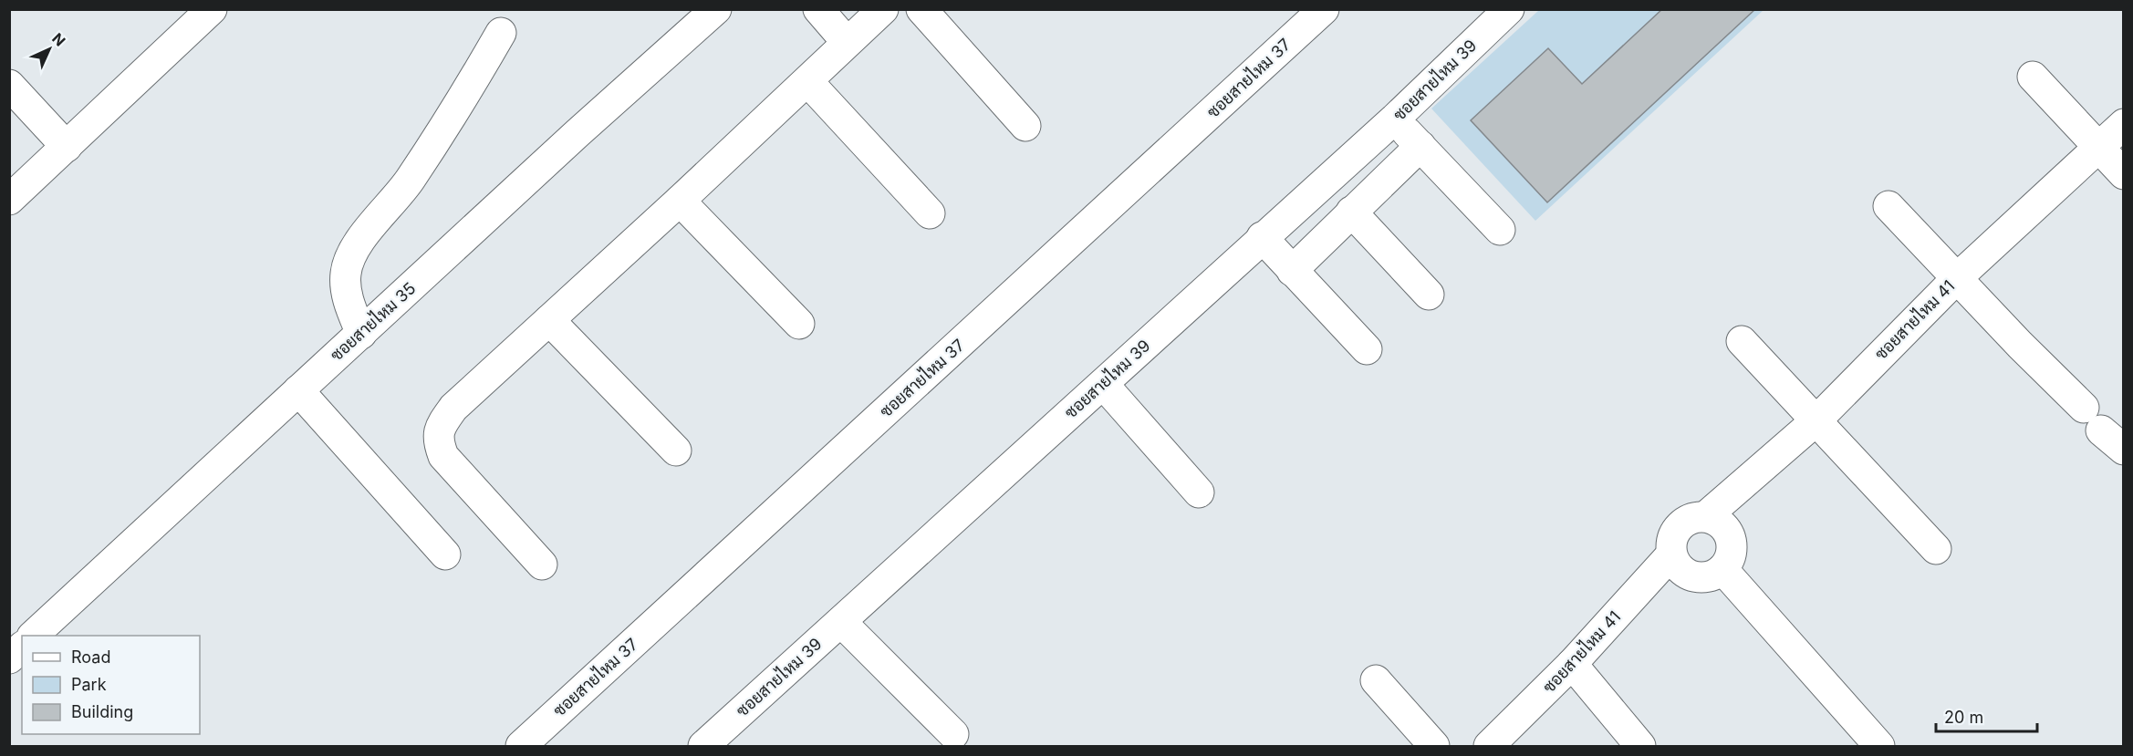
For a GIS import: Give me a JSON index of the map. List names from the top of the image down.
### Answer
{
  "streets": {
    "street": [
      "ซอยสายไหม 37",
      "ซอยสายไหม 39",
      "ซอยสายไหม 41",
      "ซอยสายไหม 35"
    ]
  },
  "legend": ["Road", "Park", "Building"],
  "scale_bar": "20 m",
  "north": "top right"
}
